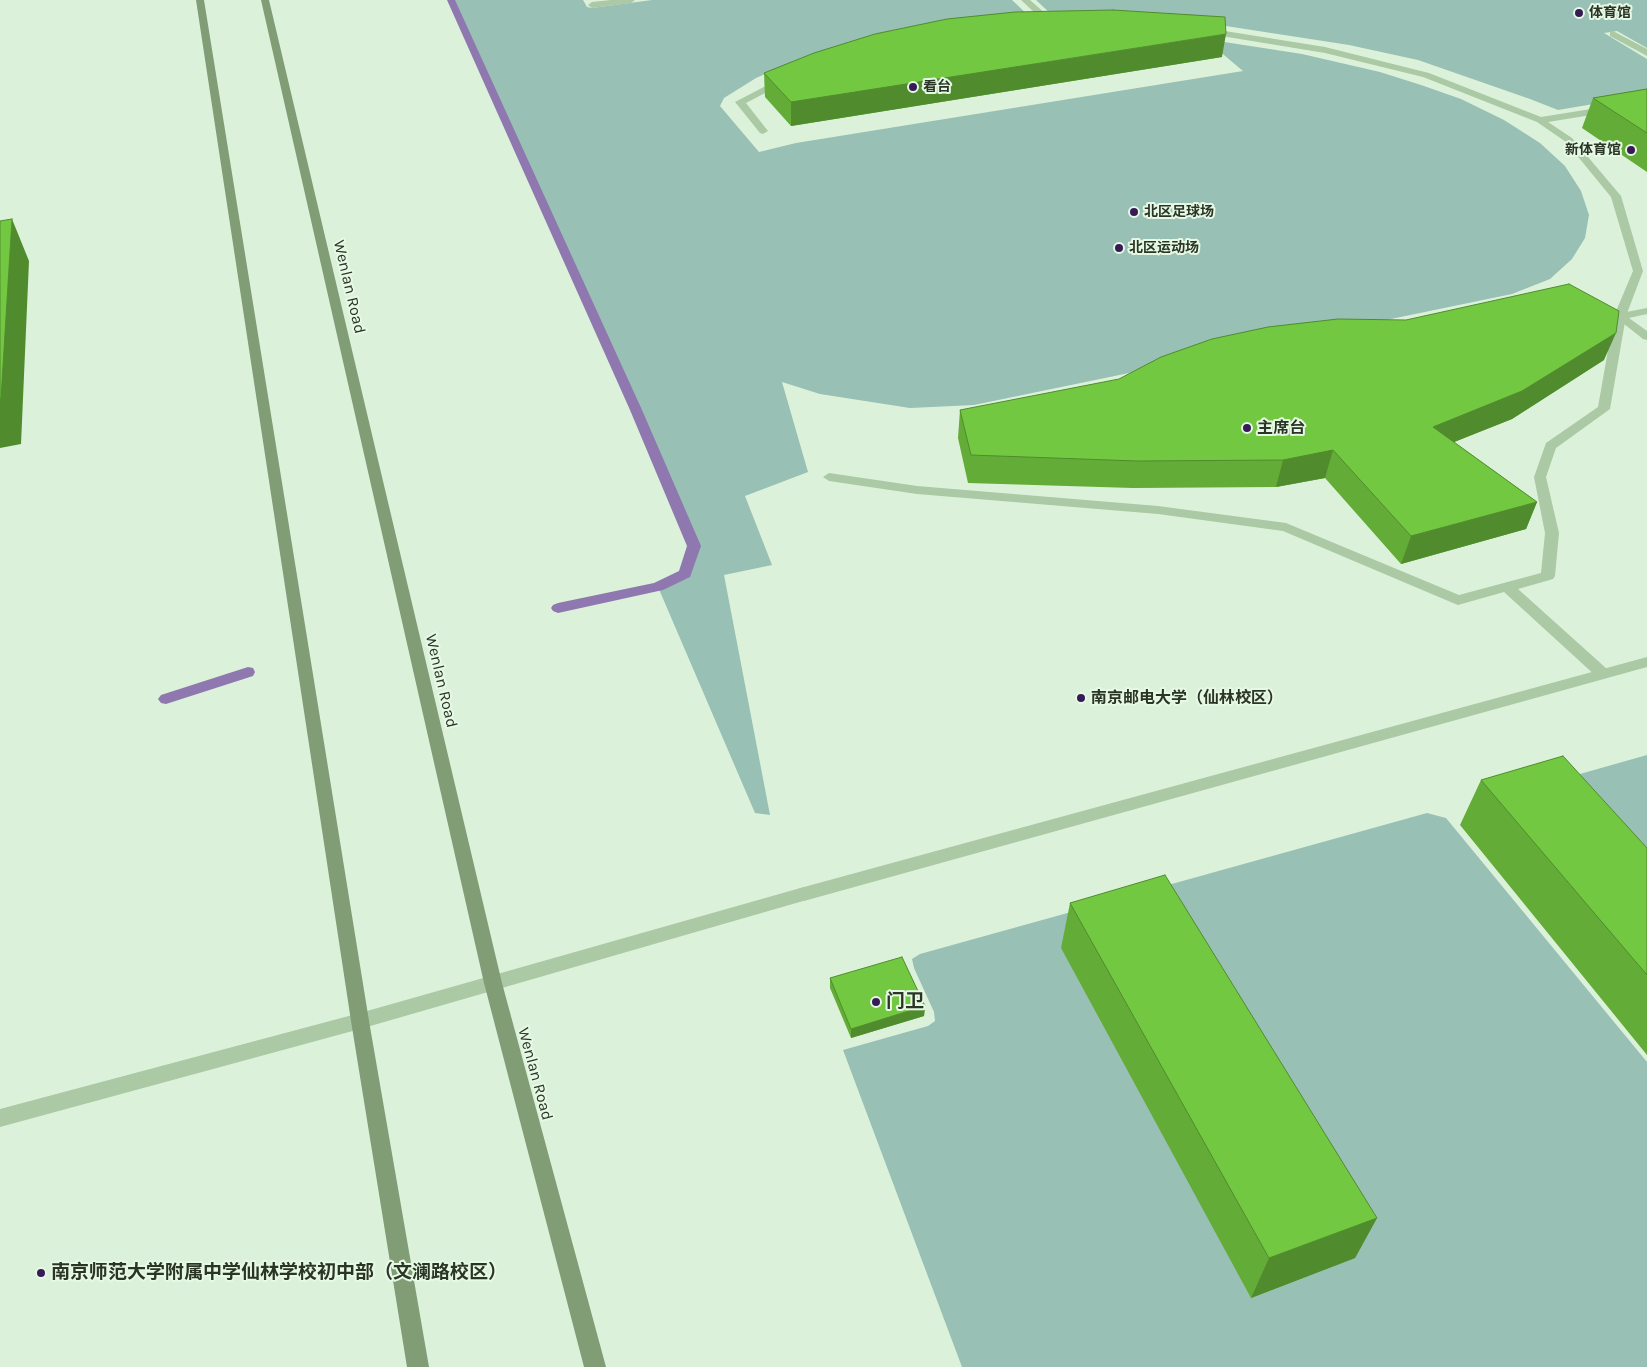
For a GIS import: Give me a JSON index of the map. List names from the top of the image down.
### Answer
{
  "streets": {
    "main road": ["Wenlan Road"]
  },
  "places": [
    "体育馆",
    "看台",
    "新体育馆",
    "北区足球场",
    "北区运动场",
    "主席台",
    "南京邮电大学（仙林校区）",
    "门卫",
    "南京师范大学附属中学仙林学校初中部（文澜路校区）"
  ]
}
